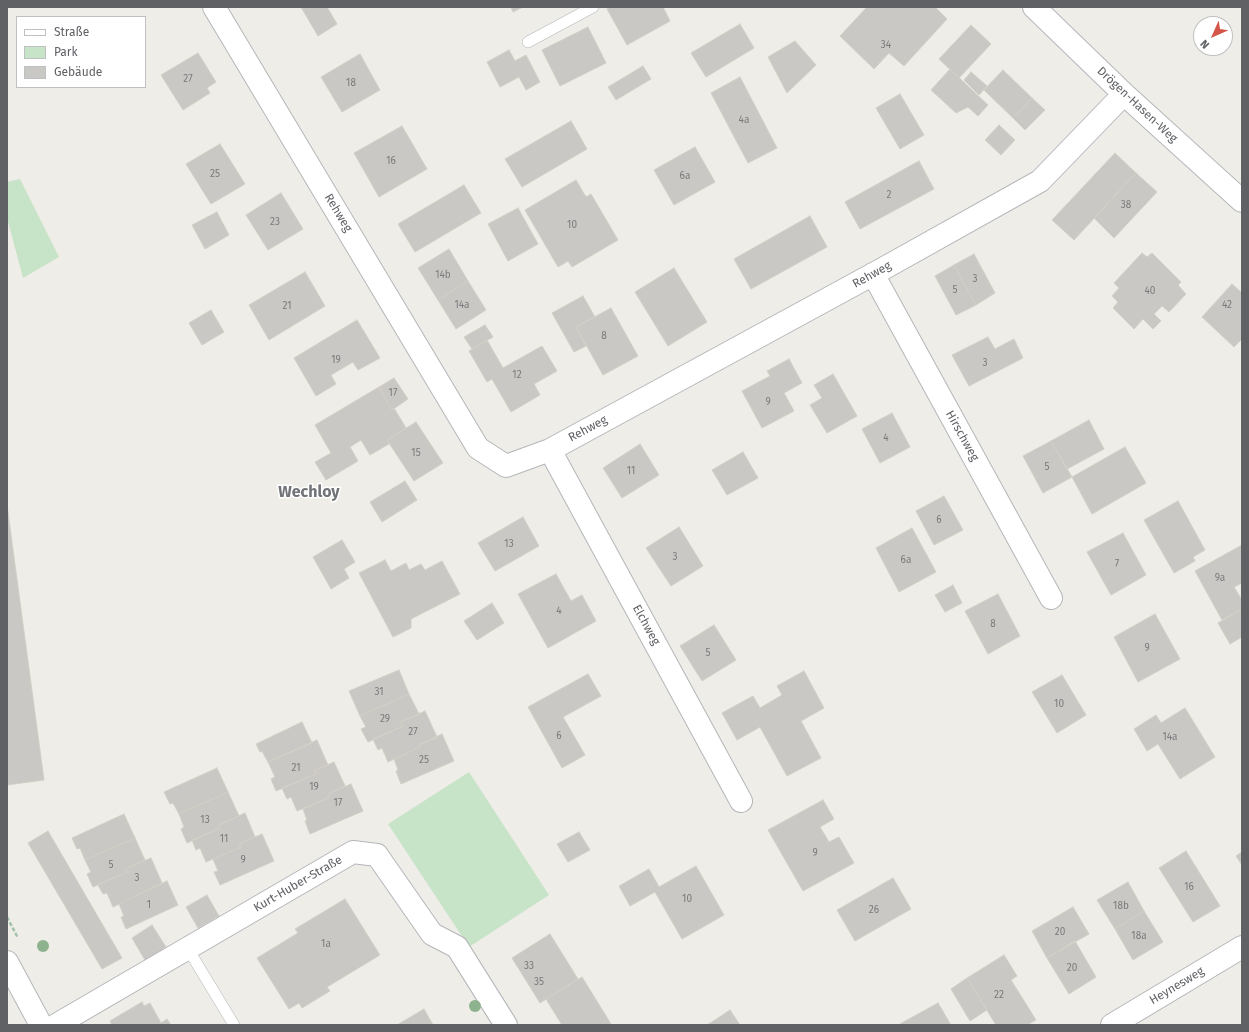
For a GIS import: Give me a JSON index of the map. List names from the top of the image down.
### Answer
{
  "streets": {
    "street": [
      "Drögen-Hasen-Weg",
      "Rehweg",
      "Hirschweg",
      "Elchweg",
      "Kurt-Huber-Straße",
      "Heynesweg"
    ]
  },
  "crossings": [
    ["Drögen-Hasen-Weg", "Rehweg"],
    ["Rehweg", "Hirschweg"],
    ["Rehweg", "Elchweg"]
  ],
  "districts": ["Wechloy"],
  "house_numbers": [
    "34",
    "27",
    "18",
    "4a",
    "16",
    "25",
    "6a",
    "2",
    "38",
    "23",
    "10",
    "14b",
    "3",
    "5",
    "40",
    "14a",
    "42",
    "21",
    "8",
    "19",
    "3",
    "12",
    "17",
    "9",
    "4",
    "15",
    "5",
    "11",
    "6",
    "13",
    "3",
    "6a",
    "7",
    "9a",
    "4",
    "8",
    "9",
    "5",
    "31",
    "10",
    "29",
    "27",
    "6",
    "14a",
    "25",
    "21",
    "19",
    "17",
    "13",
    "11",
    "9",
    "9",
    "5",
    "3",
    "16",
    "10",
    "1",
    "18b",
    "26",
    "20",
    "18a",
    "1a",
    "33",
    "20",
    "35",
    "22"
  ],
  "legend": ["Straße", "Park", "Gebäude"],
  "north": "bottom left"
}
